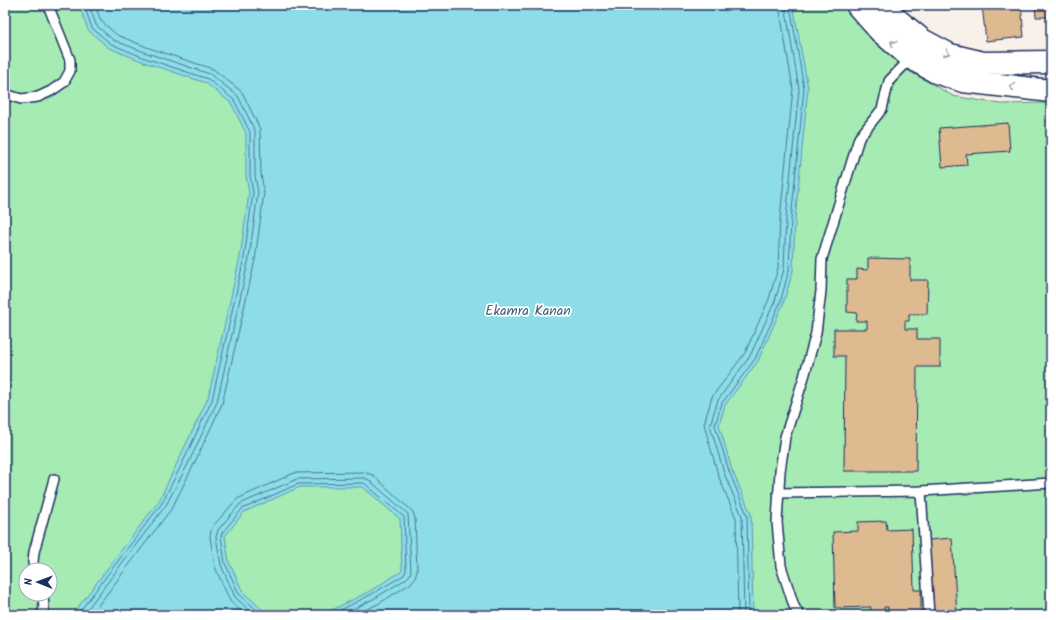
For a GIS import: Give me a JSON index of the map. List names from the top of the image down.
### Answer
{
  "parks": ["Ekamra Kanan"],
  "north": "left"
}
